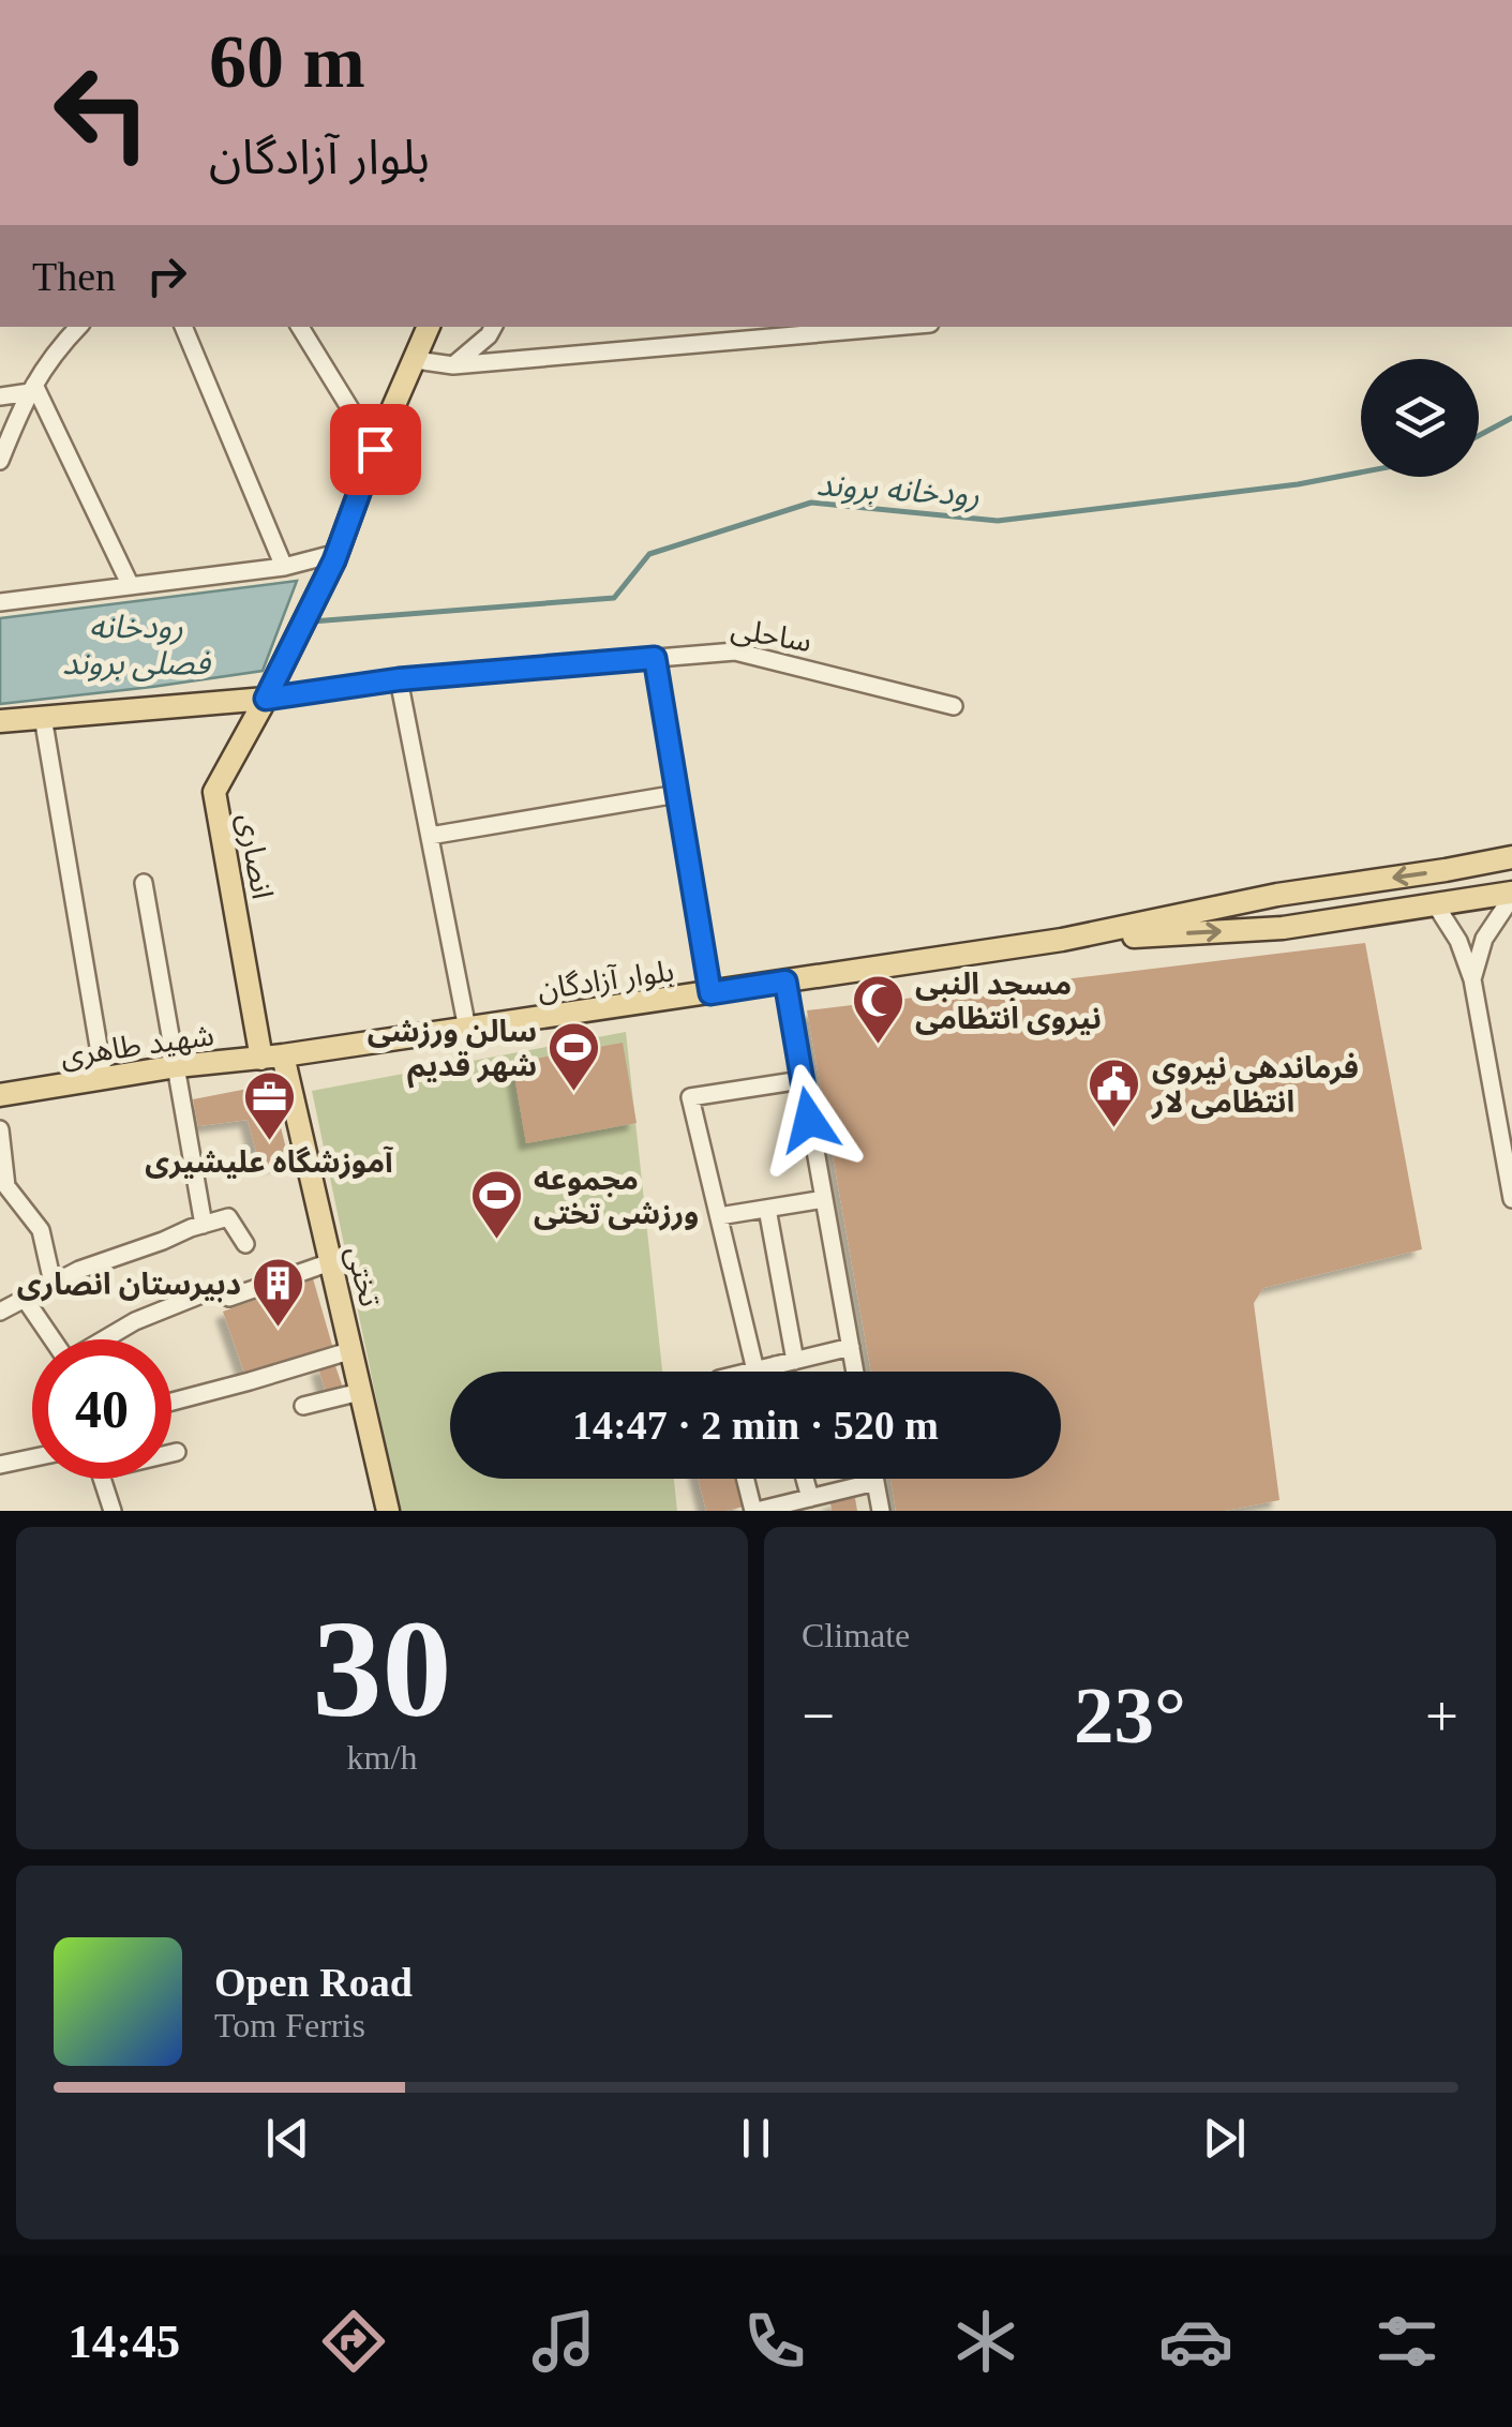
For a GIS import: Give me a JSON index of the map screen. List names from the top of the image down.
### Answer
{
  "streets": {
    "main road": [
      "ساحلی",
      "انصاری",
      "بلوار آزادگان",
      "شهید طاهری",
      "تختی"
    ]
  },
  "crossings": [
    ["ساحلی", "انصاری"],
    ["انصاری", "بلوار آزادگان"],
    ["انصاری", "شهید طاهری"],
    ["انصاری", "تختی"],
    ["بلوار آزادگان", "شهید طاهری"],
    ["بلوار آزادگان", "تختی"],
    ["شهید طاهری", "تختی"]
  ],
  "water": ["رودخانه بروند", "رودخانه فصلی بروند"],
  "places": {
    "mosque": ["مسجد النبی نیروی انتظامی"],
    "sports": ["سالن ورزشی شهر قدیم", "مجموعه ورزشی تختی"],
    "public building": ["فرماندهی نیروی انتظامی لار"],
    "office": ["آموزشگاه علیشیری"],
    "building": ["دبیرستان انصاری"]
  },
  "page": {
    "turn": ["60 m", "بلوار آزادگان"],
    "then": "Then",
    "limit": "40",
    "trip": "14:47 · 2 min · 520 m",
    "tile": [
      ["30", "km/h"],
      "Climate"
    ],
    "heat": ["−", "23°", "+"],
    "song": ["Open Road", "Tom Ferris"],
    "tabs": "14:45"
  }
}
